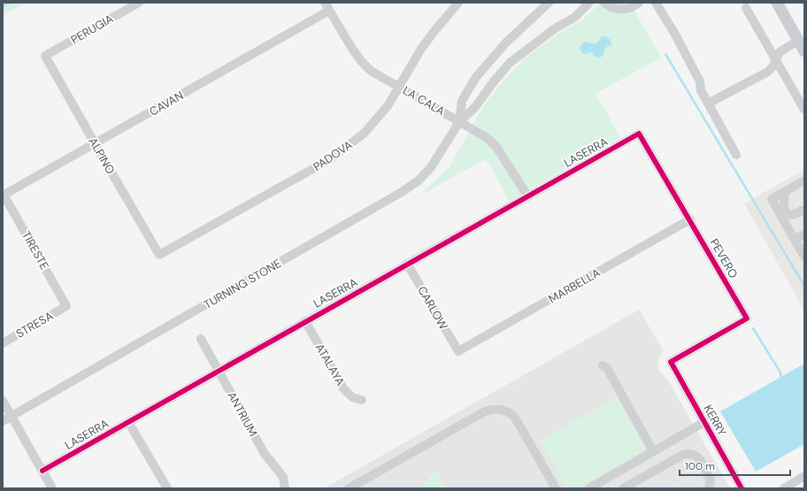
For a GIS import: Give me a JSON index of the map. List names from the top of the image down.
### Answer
{
  "streets": {
    "street": [
      "PERUGIA",
      "LA CALA",
      "CAVAN",
      "LASERRA",
      "ALPINO",
      "PADOVA",
      "TIRESTE",
      "PEVERO",
      "TURNING STONE",
      "MARBELLA",
      "CARLOW",
      "STRESA",
      "ATALAYA",
      "ANTRIUM",
      "KERRY"
    ]
  },
  "crossings": [
    ["PERUGIA", "ALPINO"],
    ["LA CALA", "CAVAN"],
    ["LA CALA", "LASERRA"],
    ["LA CALA", "PADOVA"],
    ["LA CALA", "TURNING STONE"],
    ["CAVAN", "ALPINO"],
    ["CAVAN", "TIRESTE"],
    ["LASERRA", "PEVERO"],
    ["LASERRA", "CARLOW"],
    ["LASERRA", "ATALAYA"],
    ["LASERRA", "ANTRIUM"],
    ["ALPINO", "PADOVA"],
    ["TIRESTE", "STRESA"],
    ["PEVERO", "MARBELLA"],
    ["PEVERO", "KERRY"],
    ["MARBELLA", "CARLOW"]
  ],
  "scale_bar": "100 m"
}
